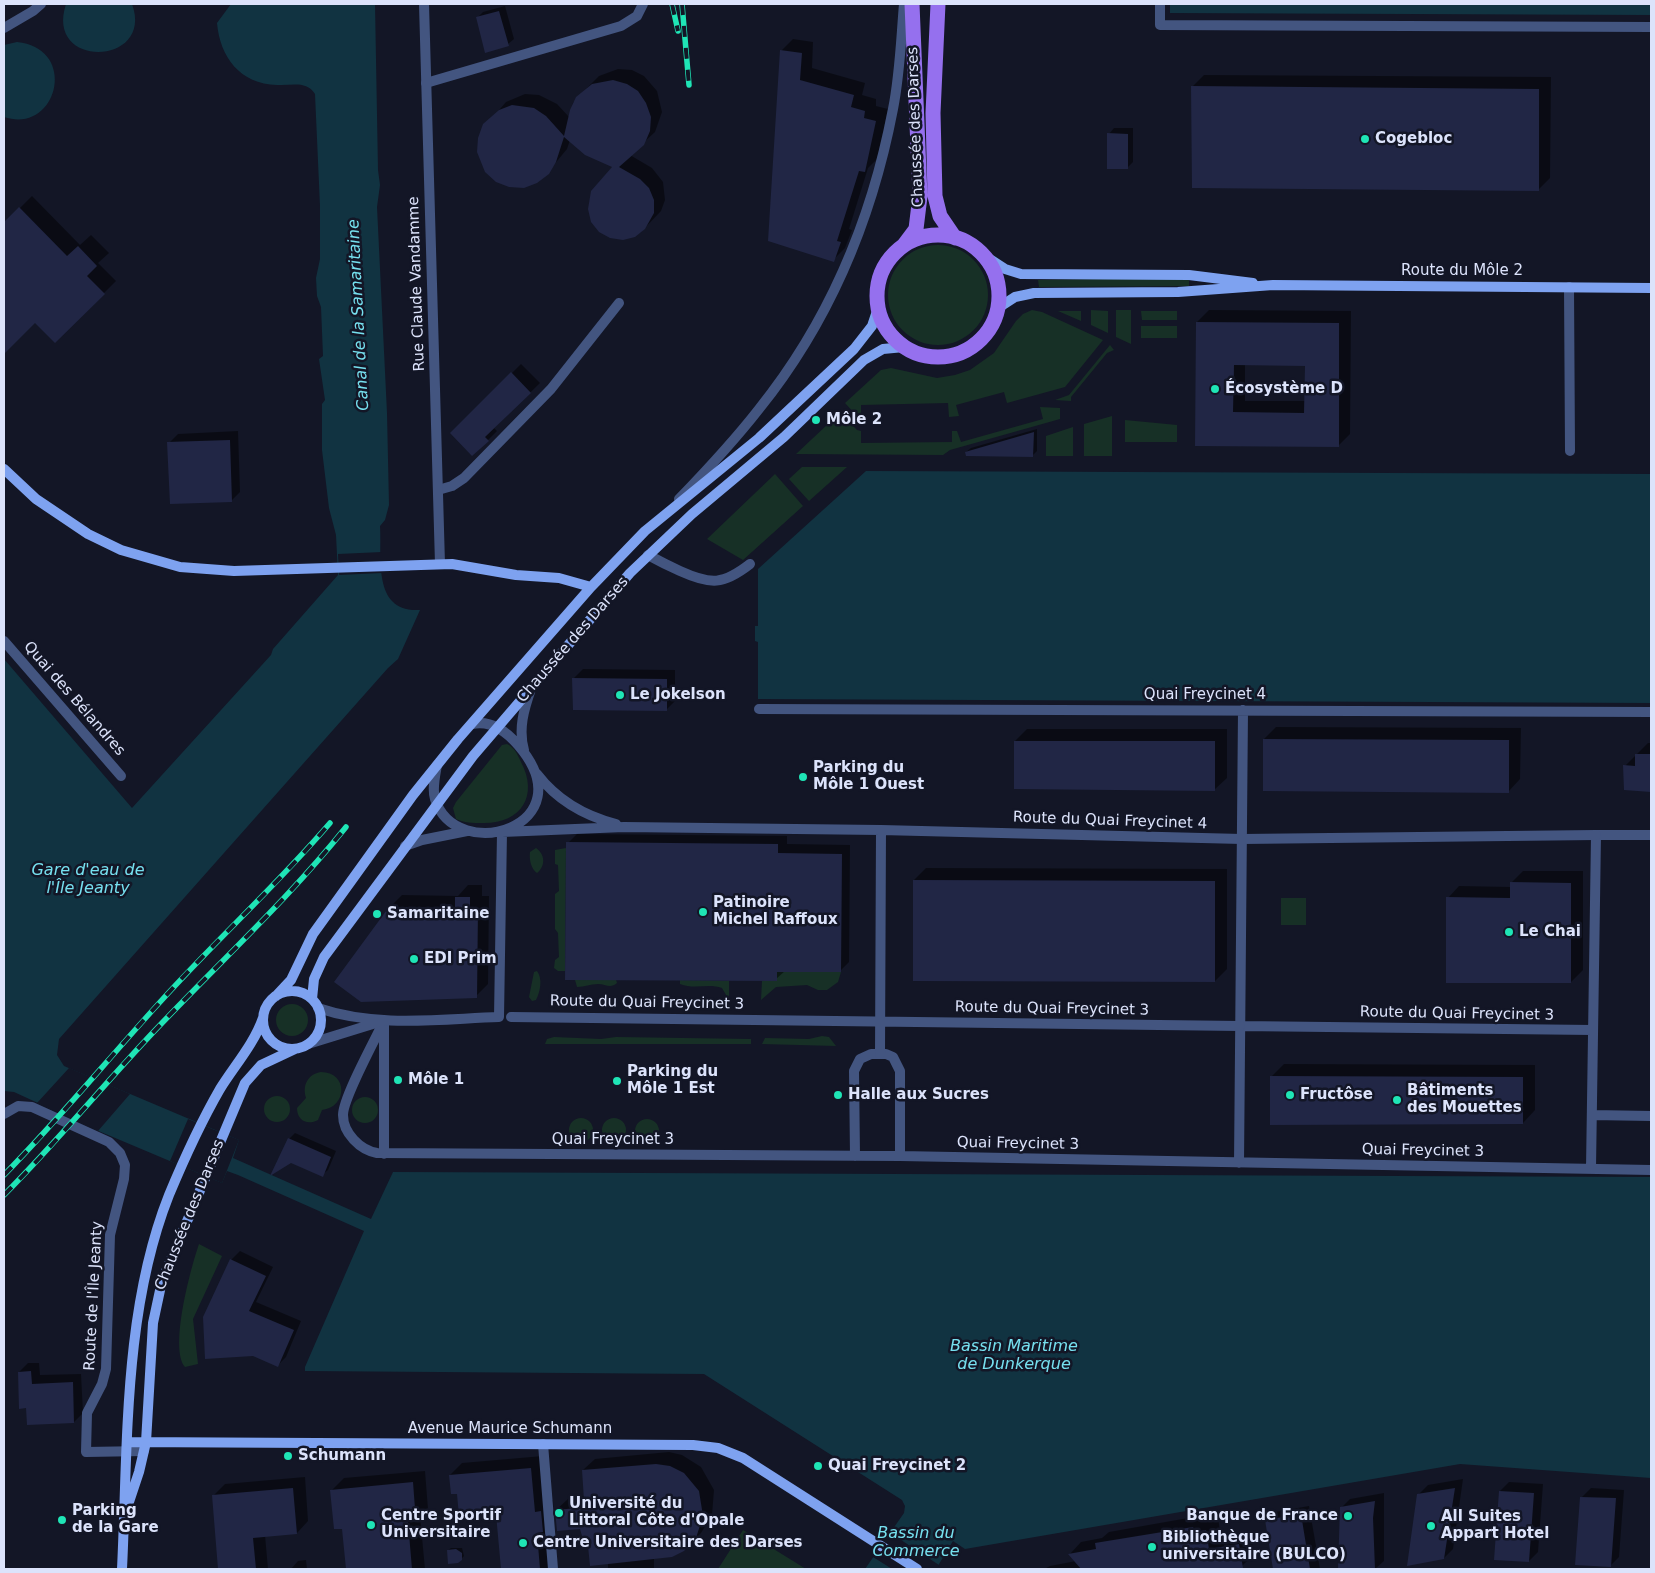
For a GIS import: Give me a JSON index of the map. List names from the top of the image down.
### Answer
{
  "streets": {
    "main road": ["Chaussée des Darses", "Route du Môle 2", "Avenue Maurice Schumann"],
    "street": [
      "Rue Claude Vandamme",
      "Quai Freycinet 4",
      "Quai des Bélandres",
      "Route du Quai Freycinet 4",
      "Route du Quai Freycinet 3",
      "Quai Freycinet 3",
      "Route de l'Île Jeanty"
    ]
  },
  "crossings": [
    ["Chaussée des Darses", "Route du Môle 2"],
    ["Chaussée des Darses", "Route du Quai Freycinet 4"],
    ["Chaussée des Darses", "Route de l'Île Jeanty"],
    ["Chaussée des Darses", "Avenue Maurice Schumann"],
    ["Route de l'Île Jeanty", "Avenue Maurice Schumann"]
  ],
  "water": [
    "Canal de la Samaritaine",
    "Gare d'eau de l'Île Jeanty",
    "Bassin Maritime de Dunkerque",
    "Bassin du Commerce"
  ],
  "places": [
    "Cogebloc",
    "Écosystème D",
    "Môle 2",
    "Le Jokelson",
    "Parking du Môle 1 Ouest",
    "Patinoire Michel Raffoux",
    "Samaritaine",
    "Le Chai",
    "EDI Prim",
    "Môle 1",
    "Parking du Môle 1 Est",
    "Halle aux Sucres",
    "Fructôse",
    "Bâtiments des Mouettes",
    "Schumann",
    "Quai Freycinet 2",
    "Université du Littoral Côte d'Opale",
    "Banque de France",
    "Parking de la Gare",
    "Centre Sportif Universitaire",
    "All Suites Appart Hotel",
    "Centre Universitaire des Darses",
    "Bibliothèque universitaire (BULCO)"
  ]
}
